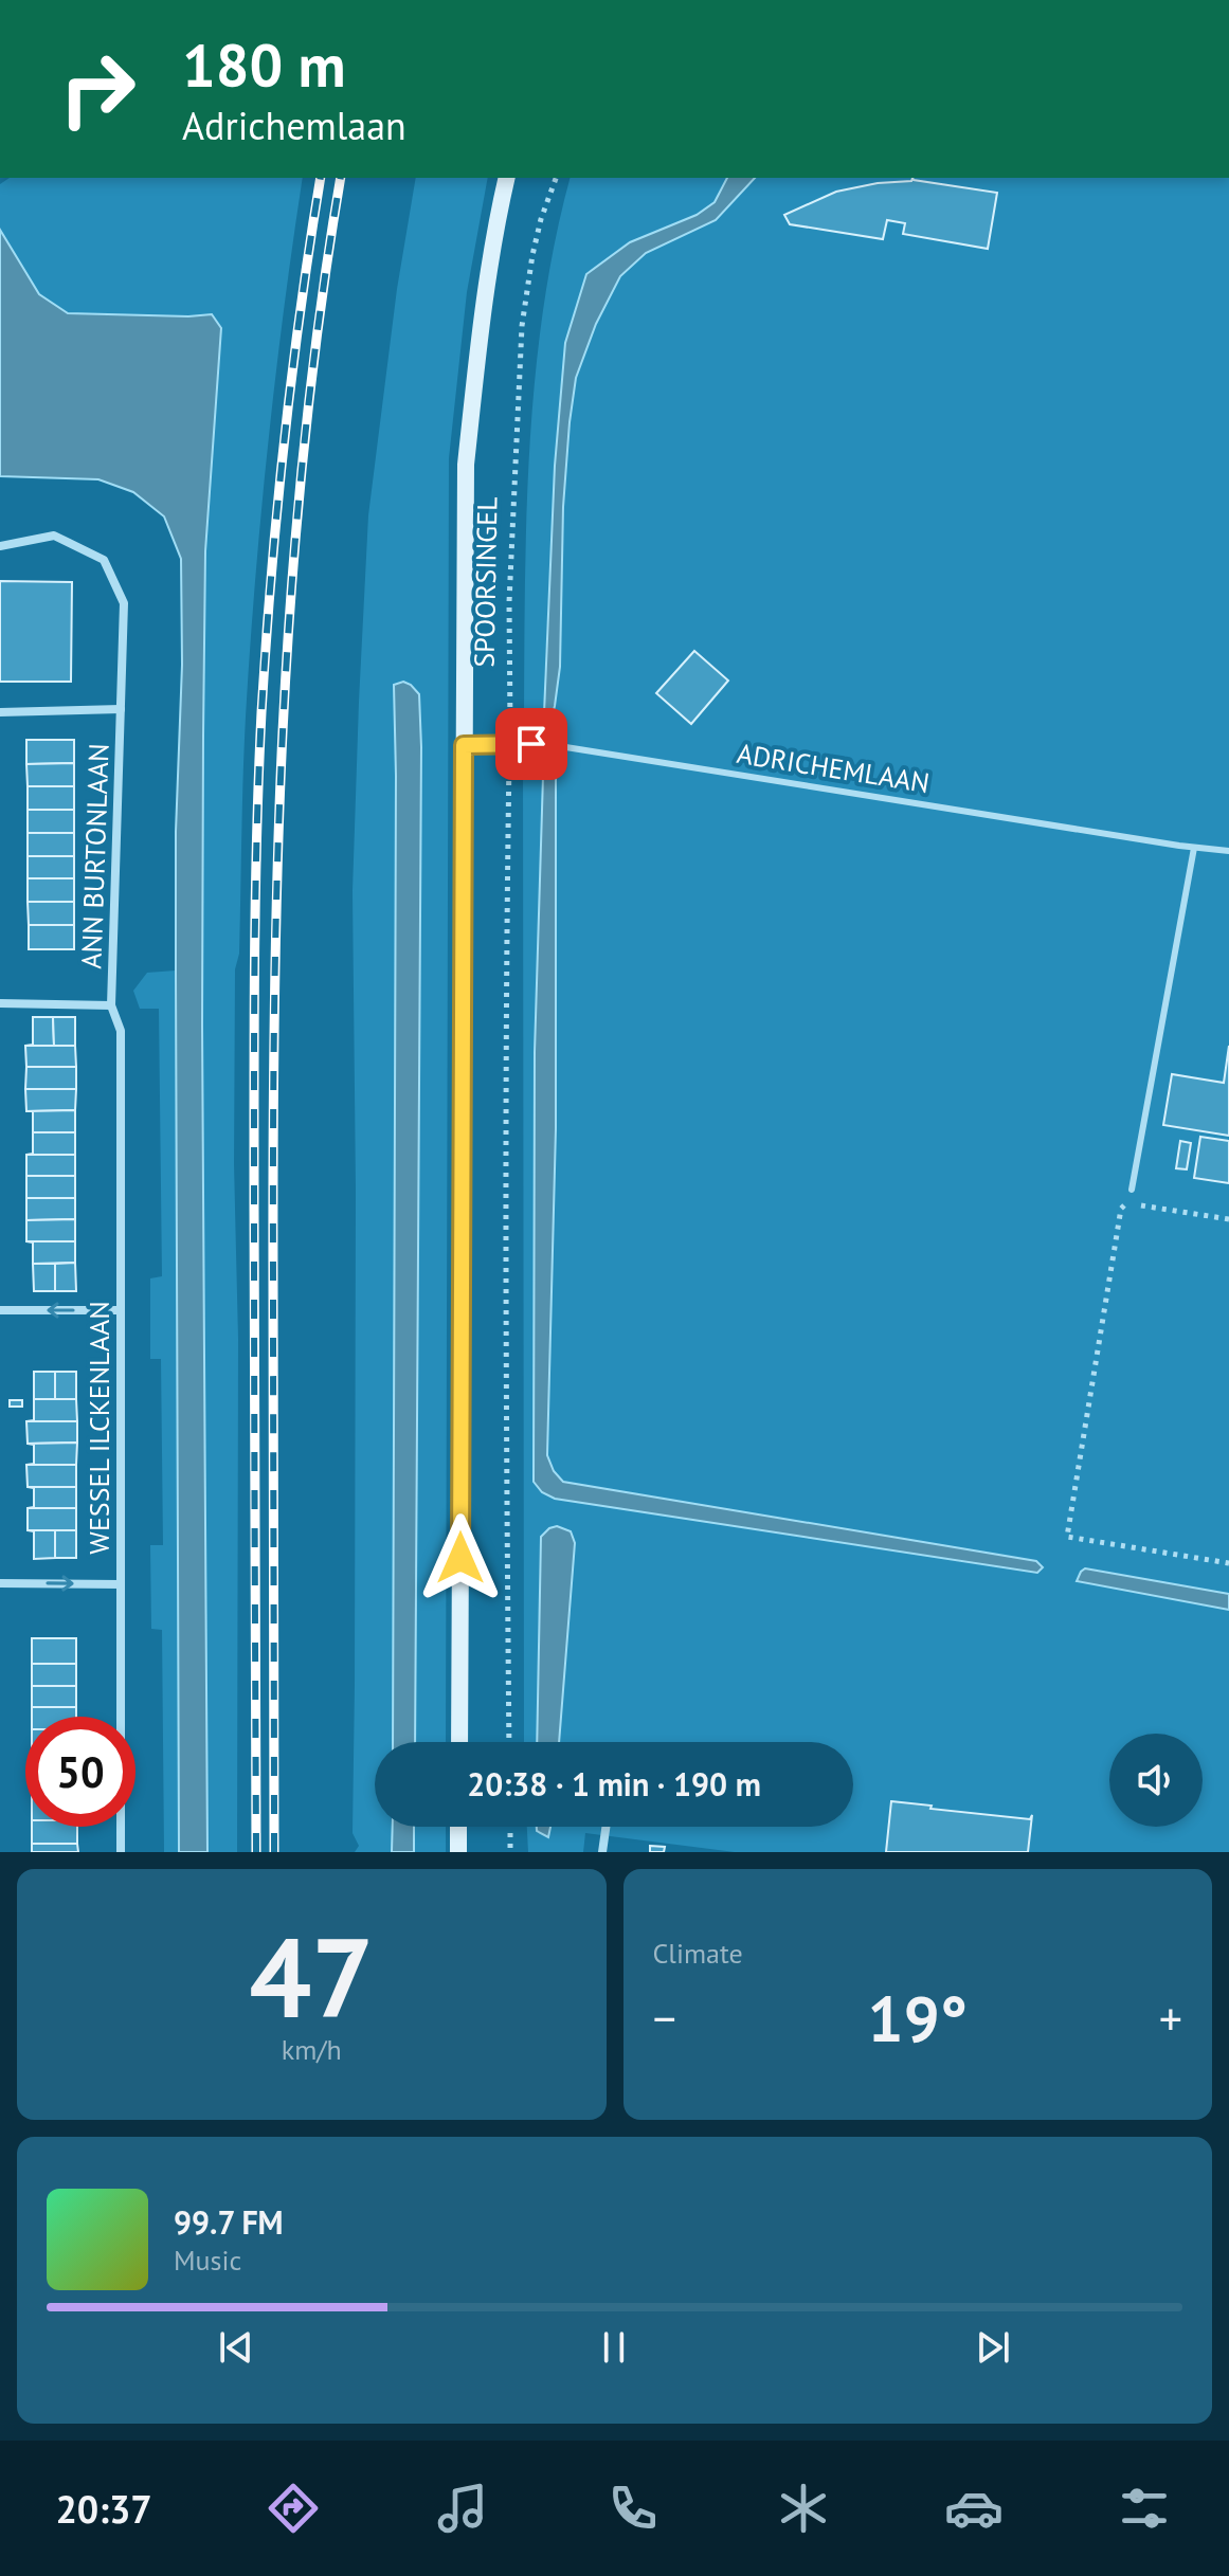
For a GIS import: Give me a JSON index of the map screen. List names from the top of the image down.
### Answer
{
  "streets": {
    "main road": ["SPOORSINGEL"],
    "street": ["ANN BURTONLAAN", "WESSEL ILCKENLAAN"],
    "lane": ["ADRICHEMLAAN"]
  },
  "crossings": [
    ["SPOORSINGEL", "ADRICHEMLAAN"],
    ["ANN BURTONLAAN", "WESSEL ILCKENLAAN"]
  ],
  "page": {
    "turn": ["180 m", "Adrichemlaan"],
    "limit": "50",
    "trip": "20:38 · 1 min · 190 m",
    "tile": [
      ["47", "km/h"],
      "Climate"
    ],
    "heat": ["−", "19°", "+"],
    "song": ["99.7 FM", "Music"],
    "tabs": "20:37"
  }
}
